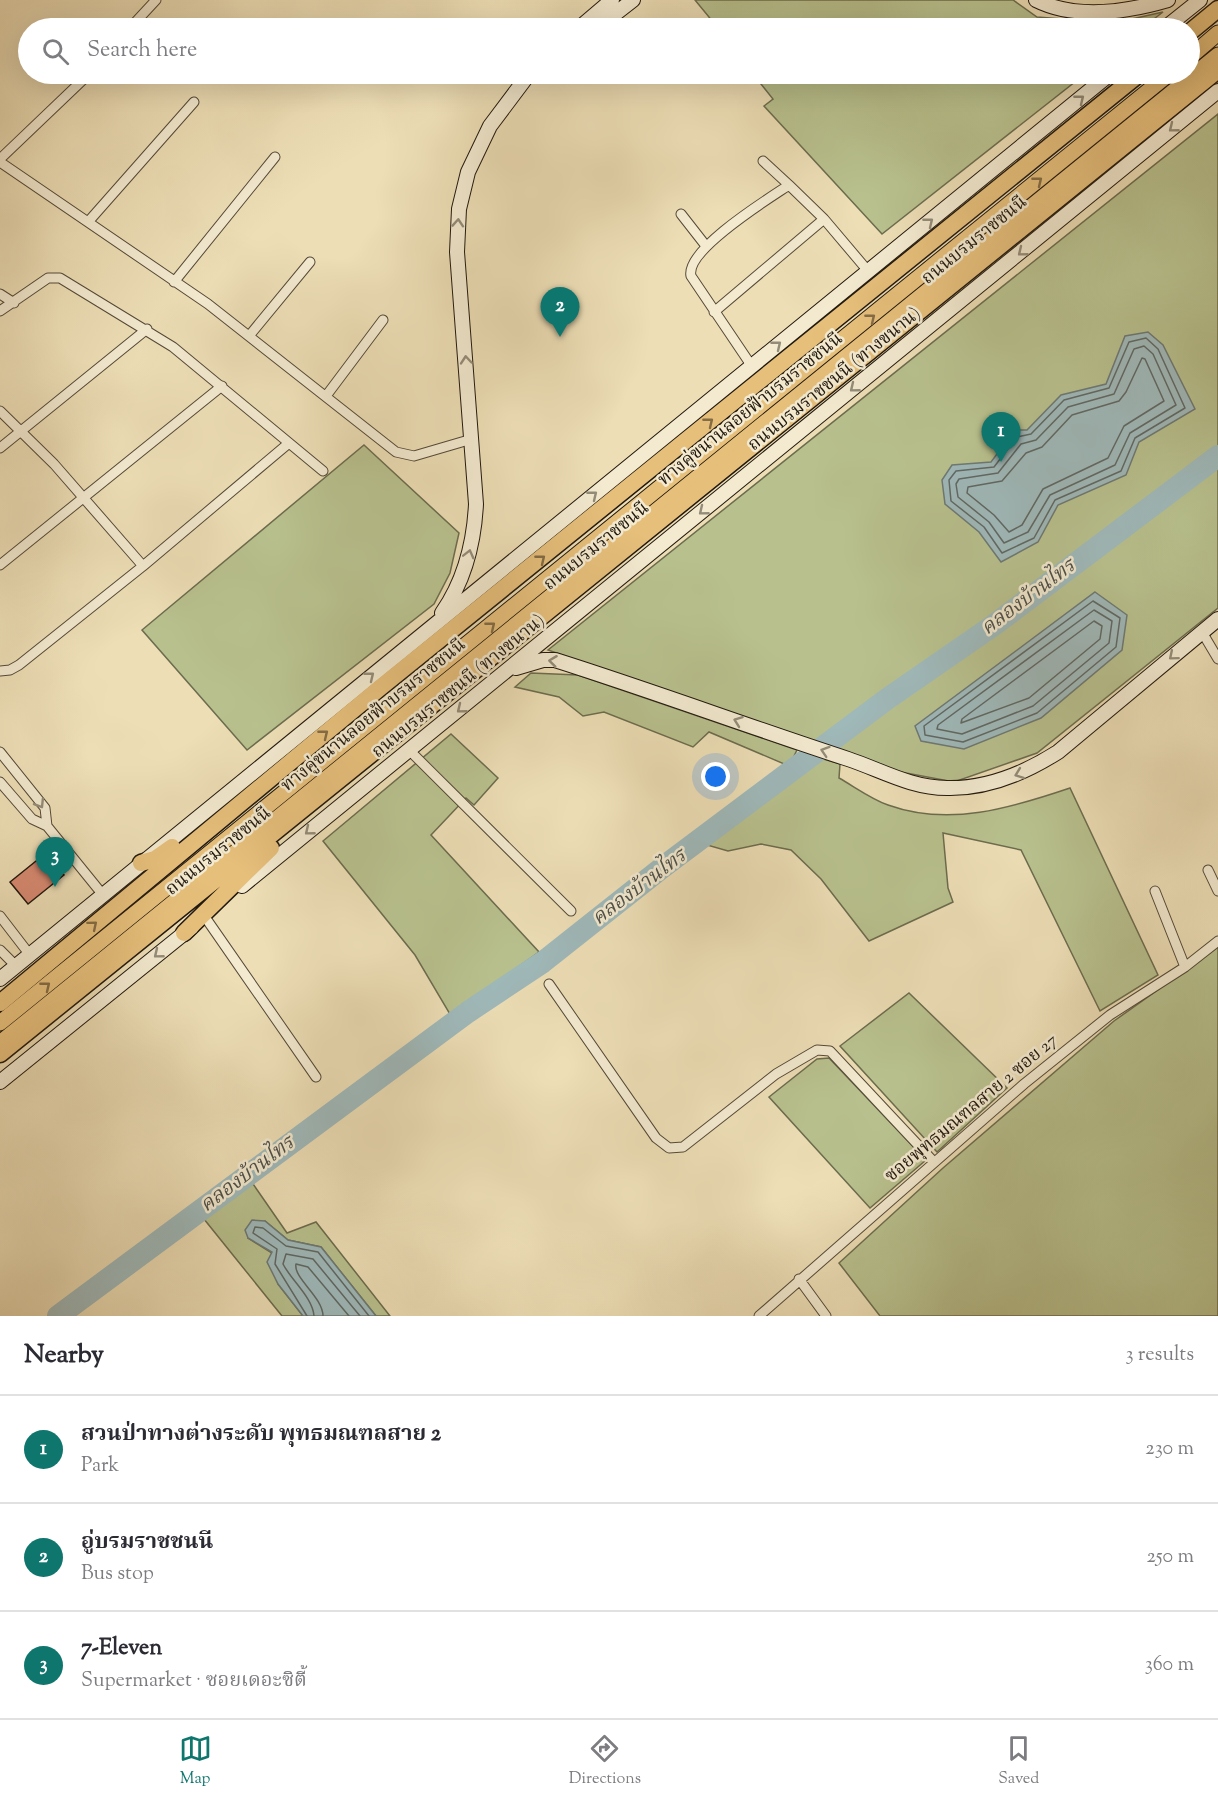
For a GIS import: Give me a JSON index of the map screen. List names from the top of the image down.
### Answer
{
  "streets": {
    "highway": ["ถนนบรมราชชนนี"],
    "main road": ["ถนนบรมราชชนนี (ทางขนาน)", "ทางคู่ขนานลอยฟ้าบรมราชชนนี"],
    "street": ["ซอยพุทธมณฑลสาย 2 ซอย 27"]
  },
  "water": ["คลองบ้านไทร"],
  "page": {
    "search": "Search here",
    "pins": ["2", "1", "3"],
    "heading": ["Nearby", "3 results"],
    "list": [
      {
        "mark": "1",
        "name": "สวนป่าทางต่างระดับ พุทธมณฑลสาย 2",
        "note": "Park",
        "value": "230 m"
      },
      {
        "mark": "2",
        "name": "อู่บรมราชชนนี",
        "note": "Bus stop",
        "value": "250 m"
      },
      {
        "mark": "3",
        "name": "7-Eleven",
        "note": "Supermarket · ซอยเดอะซิตี้",
        "value": "360 m"
      }
    ],
    "nav": ["Map", "Directions", "Saved"]
  }
}
